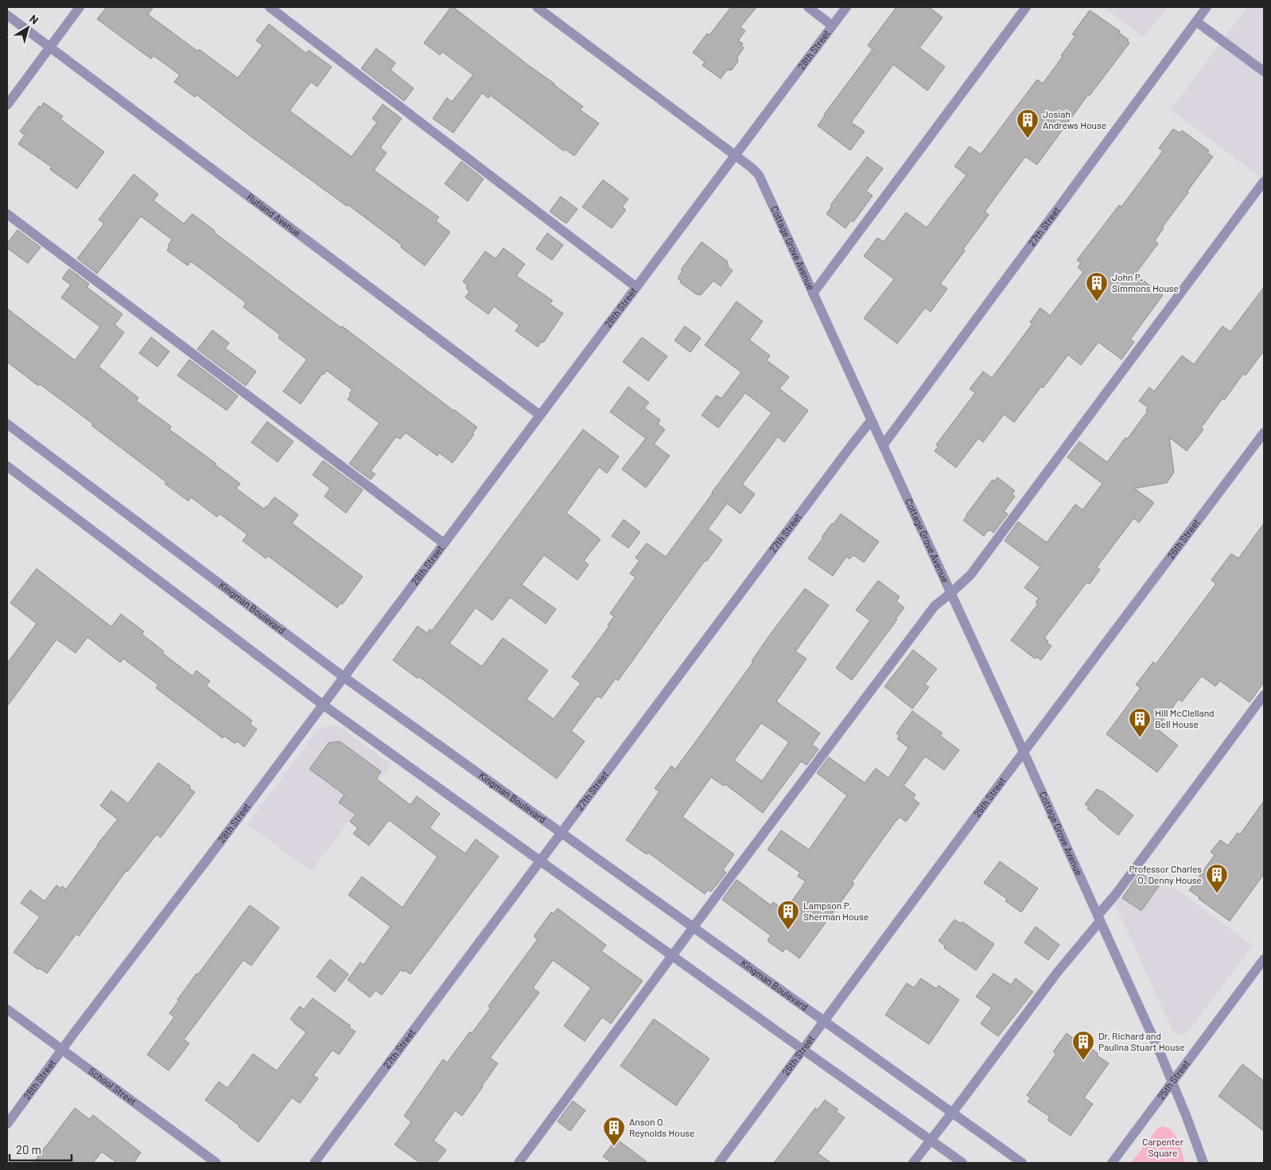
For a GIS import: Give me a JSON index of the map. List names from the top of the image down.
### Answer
{
  "streets": {
    "street": [
      "28th Street",
      "Rutland Avenue",
      "27th Street",
      "Cottage Grove Avenue",
      "26th Street",
      "Kingman Boulevard",
      "25th Street",
      "School Street"
    ]
  },
  "crossings": [
    ["28th Street", "Rutland Avenue"],
    ["28th Street", "Cottage Grove Avenue"],
    ["28th Street", "Kingman Boulevard"],
    ["28th Street", "School Street"],
    ["27th Street", "Cottage Grove Avenue"],
    ["27th Street", "Kingman Boulevard"],
    ["Cottage Grove Avenue", "26th Street"],
    ["Cottage Grove Avenue", "25th Street"],
    ["26th Street", "Kingman Boulevard"]
  ],
  "parks": ["Carpenter Square"],
  "places": {
    "building": [
      "Josiah Andrews House",
      "John P. Simmons House",
      "Hill McClelland Bell House",
      "Professor Charles O. Denny House",
      "Lampson P. Sherman House",
      "Dr. Richard and Paulina Stuart House",
      "Anson O. Reynolds House"
    ]
  },
  "scale_bar": "20 m",
  "north": "top right"
}
